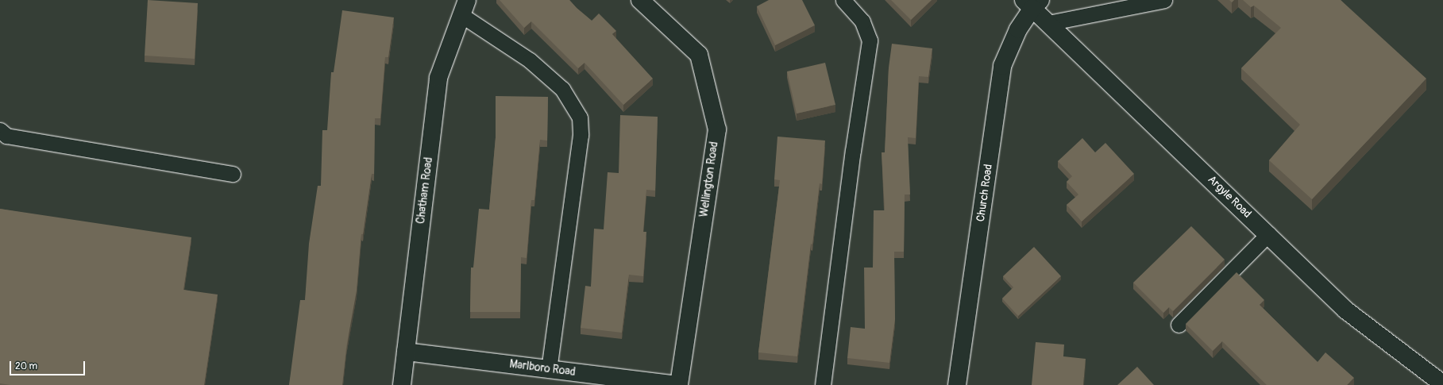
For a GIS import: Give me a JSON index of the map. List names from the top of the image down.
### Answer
{
  "streets": {
    "street": [
      "Wellington Road",
      "Chatham Road",
      "Church Road",
      "Argyle Road",
      "Marlboro Road"
    ]
  },
  "crossings": [
    ["Wellington Road", "Marlboro Road"],
    ["Chatham Road", "Marlboro Road"],
    ["Church Road", "Argyle Road"]
  ],
  "scale_bar": "20 m"
}
